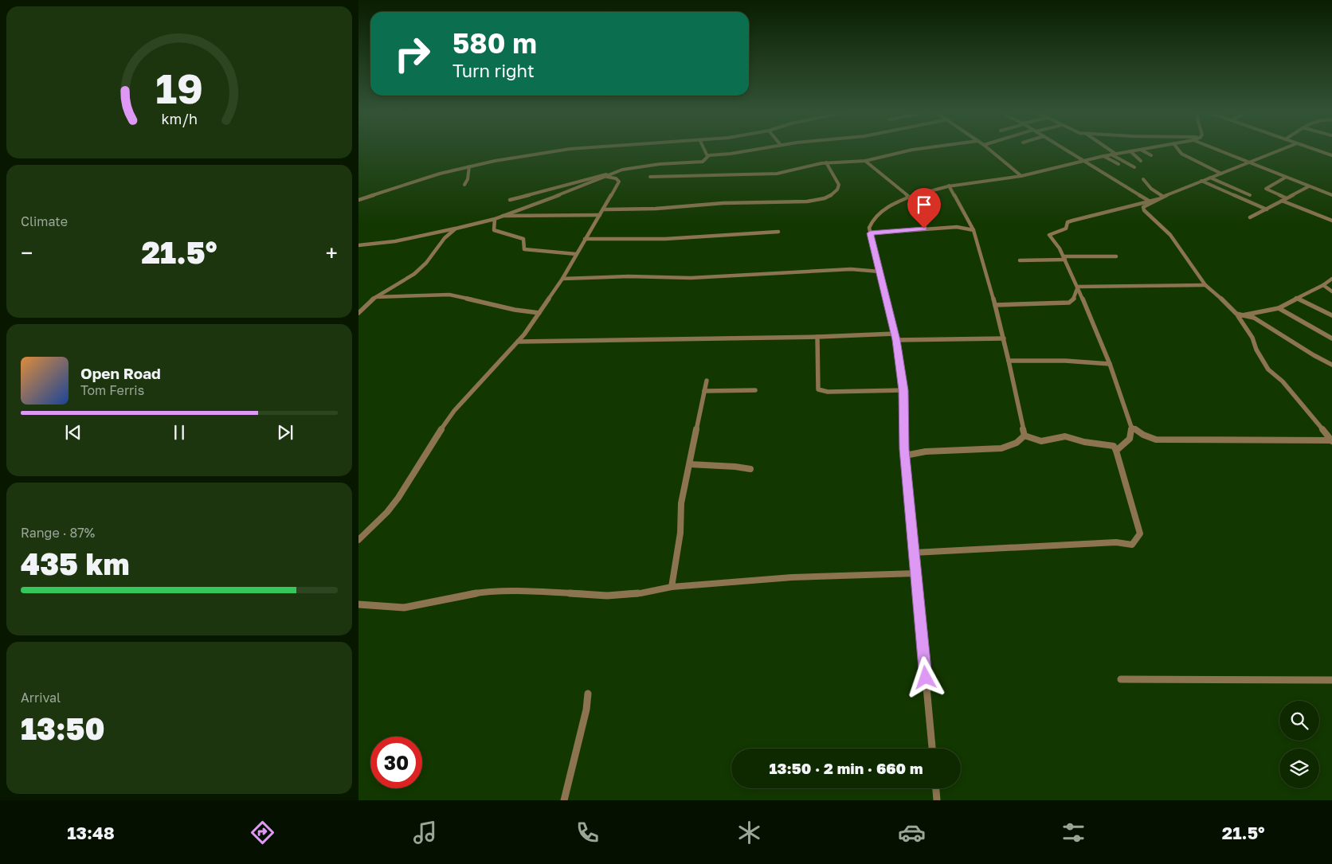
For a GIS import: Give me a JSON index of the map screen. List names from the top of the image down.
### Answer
{
  "page": {
    "turn": ["580 m", "Turn right"],
    "tile": [
      "Climate",
      ["Range · 87%", "435 km"],
      ["Arrival", "13:50"]
    ],
    "heat": ["−", "21.5°", "+"],
    "song": ["Open Road", "Tom Ferris"],
    "limit": "30",
    "trip": "13:50 · 2 min · 660 m",
    "tabs": ["13:48", "21.5°"],
    "gauge": ["19", "km/h"]
  }
}
